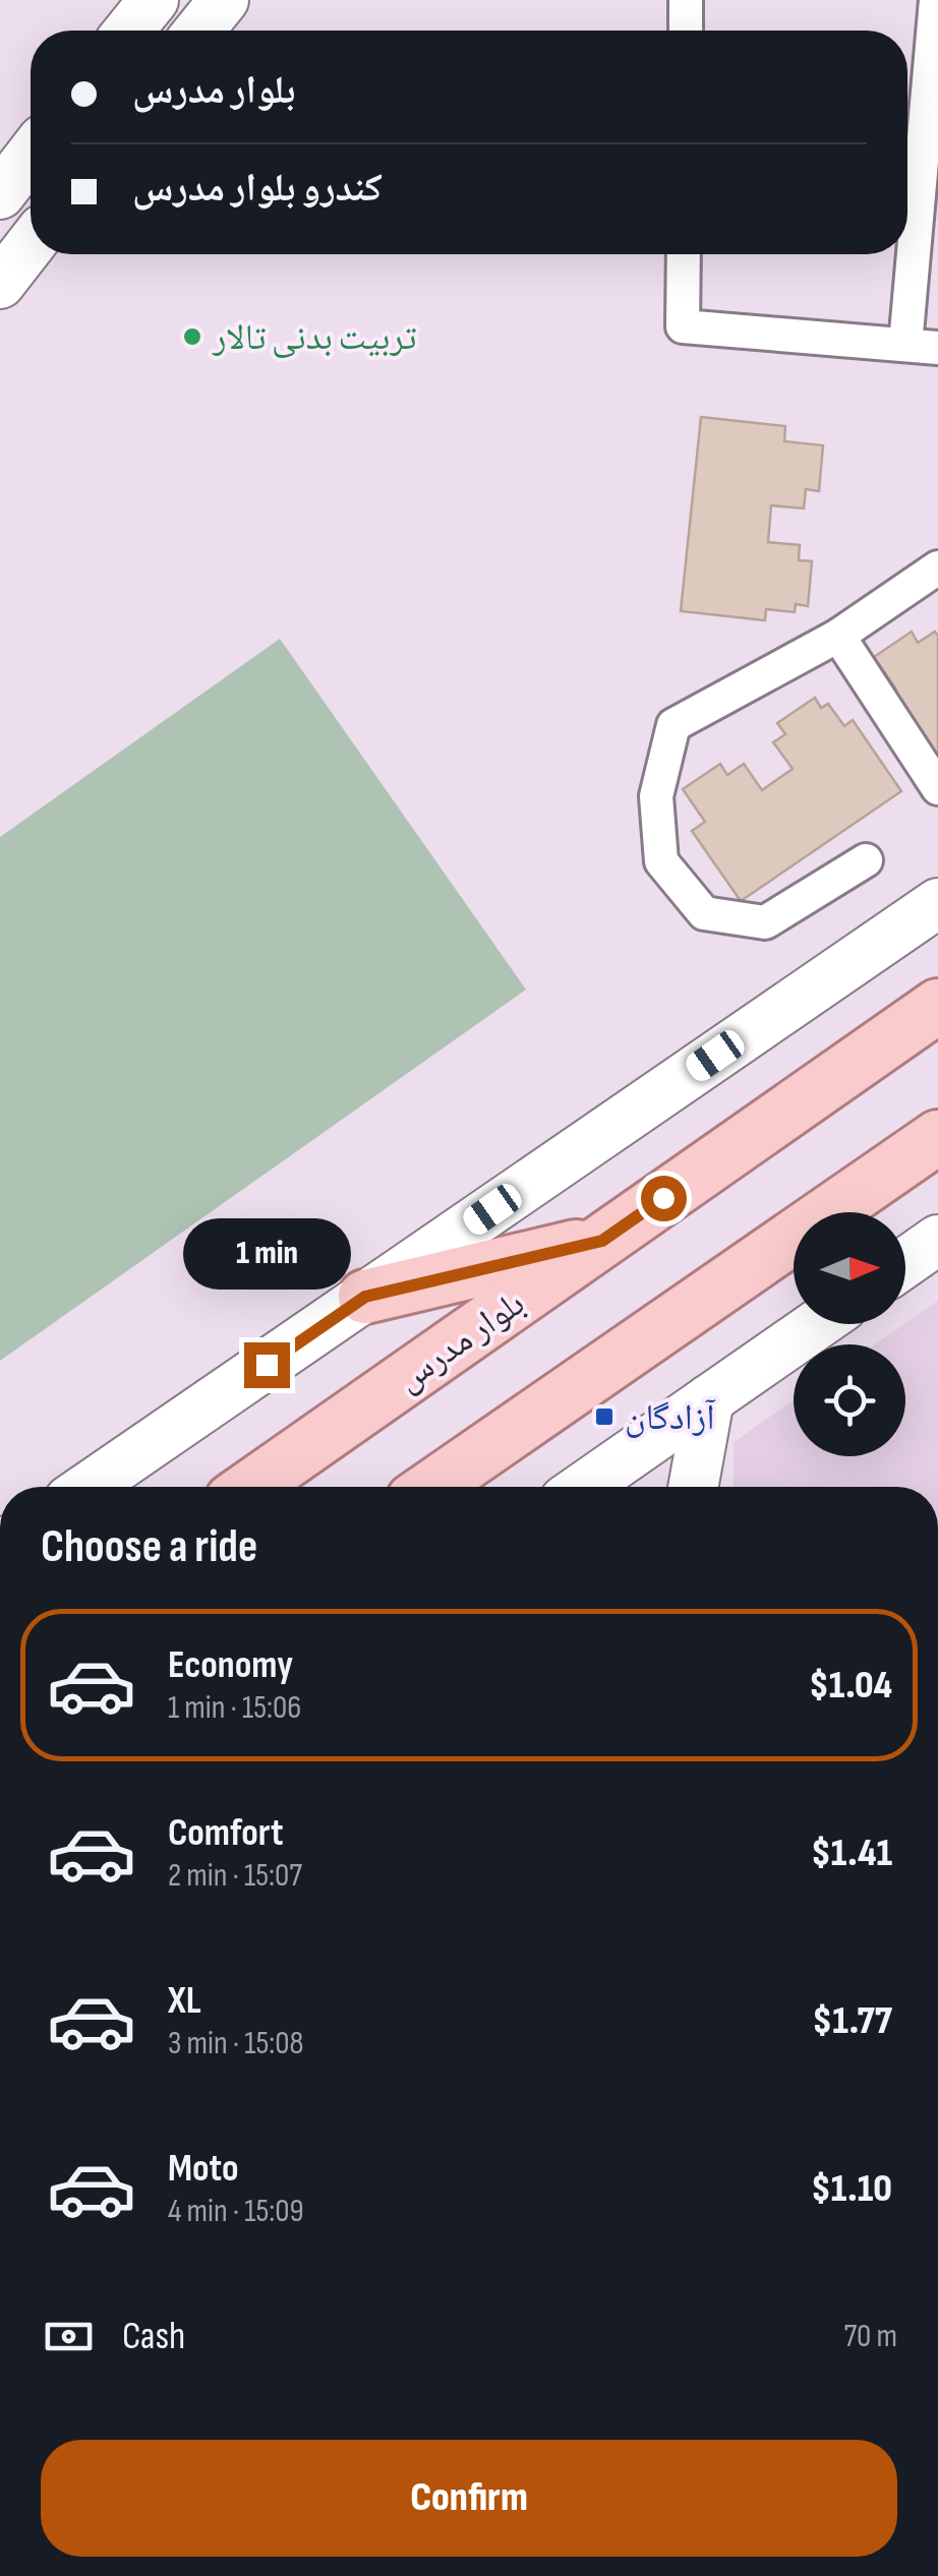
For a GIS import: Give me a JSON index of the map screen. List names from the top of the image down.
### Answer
{
  "streets": {
    "main road": ["بلوار مدرس"]
  },
  "places": {
    "other": ["تربیت بدنی تالار"],
    "transit": ["آزادگان"]
  },
  "north": "right",
  "page": {
    "banner": ["بلوار مدرس", "کندرو بلوار مدرس"],
    "bubble": "1 min",
    "heading": "Choose a ride",
    "list": [
      {
        "name": "Economy",
        "note": "1 min · 15:06",
        "value": "$1.04"
      },
      {
        "name": "Comfort",
        "note": "2 min · 15:07",
        "value": "$1.41"
      },
      {
        "name": "XL",
        "note": "3 min · 15:08",
        "value": "$1.77"
      },
      {
        "name": "Moto",
        "note": "4 min · 15:09",
        "value": "$1.10"
      }
    ],
    "pay": ["Cash", "70 m"],
    "buttons": "Confirm"
  }
}
